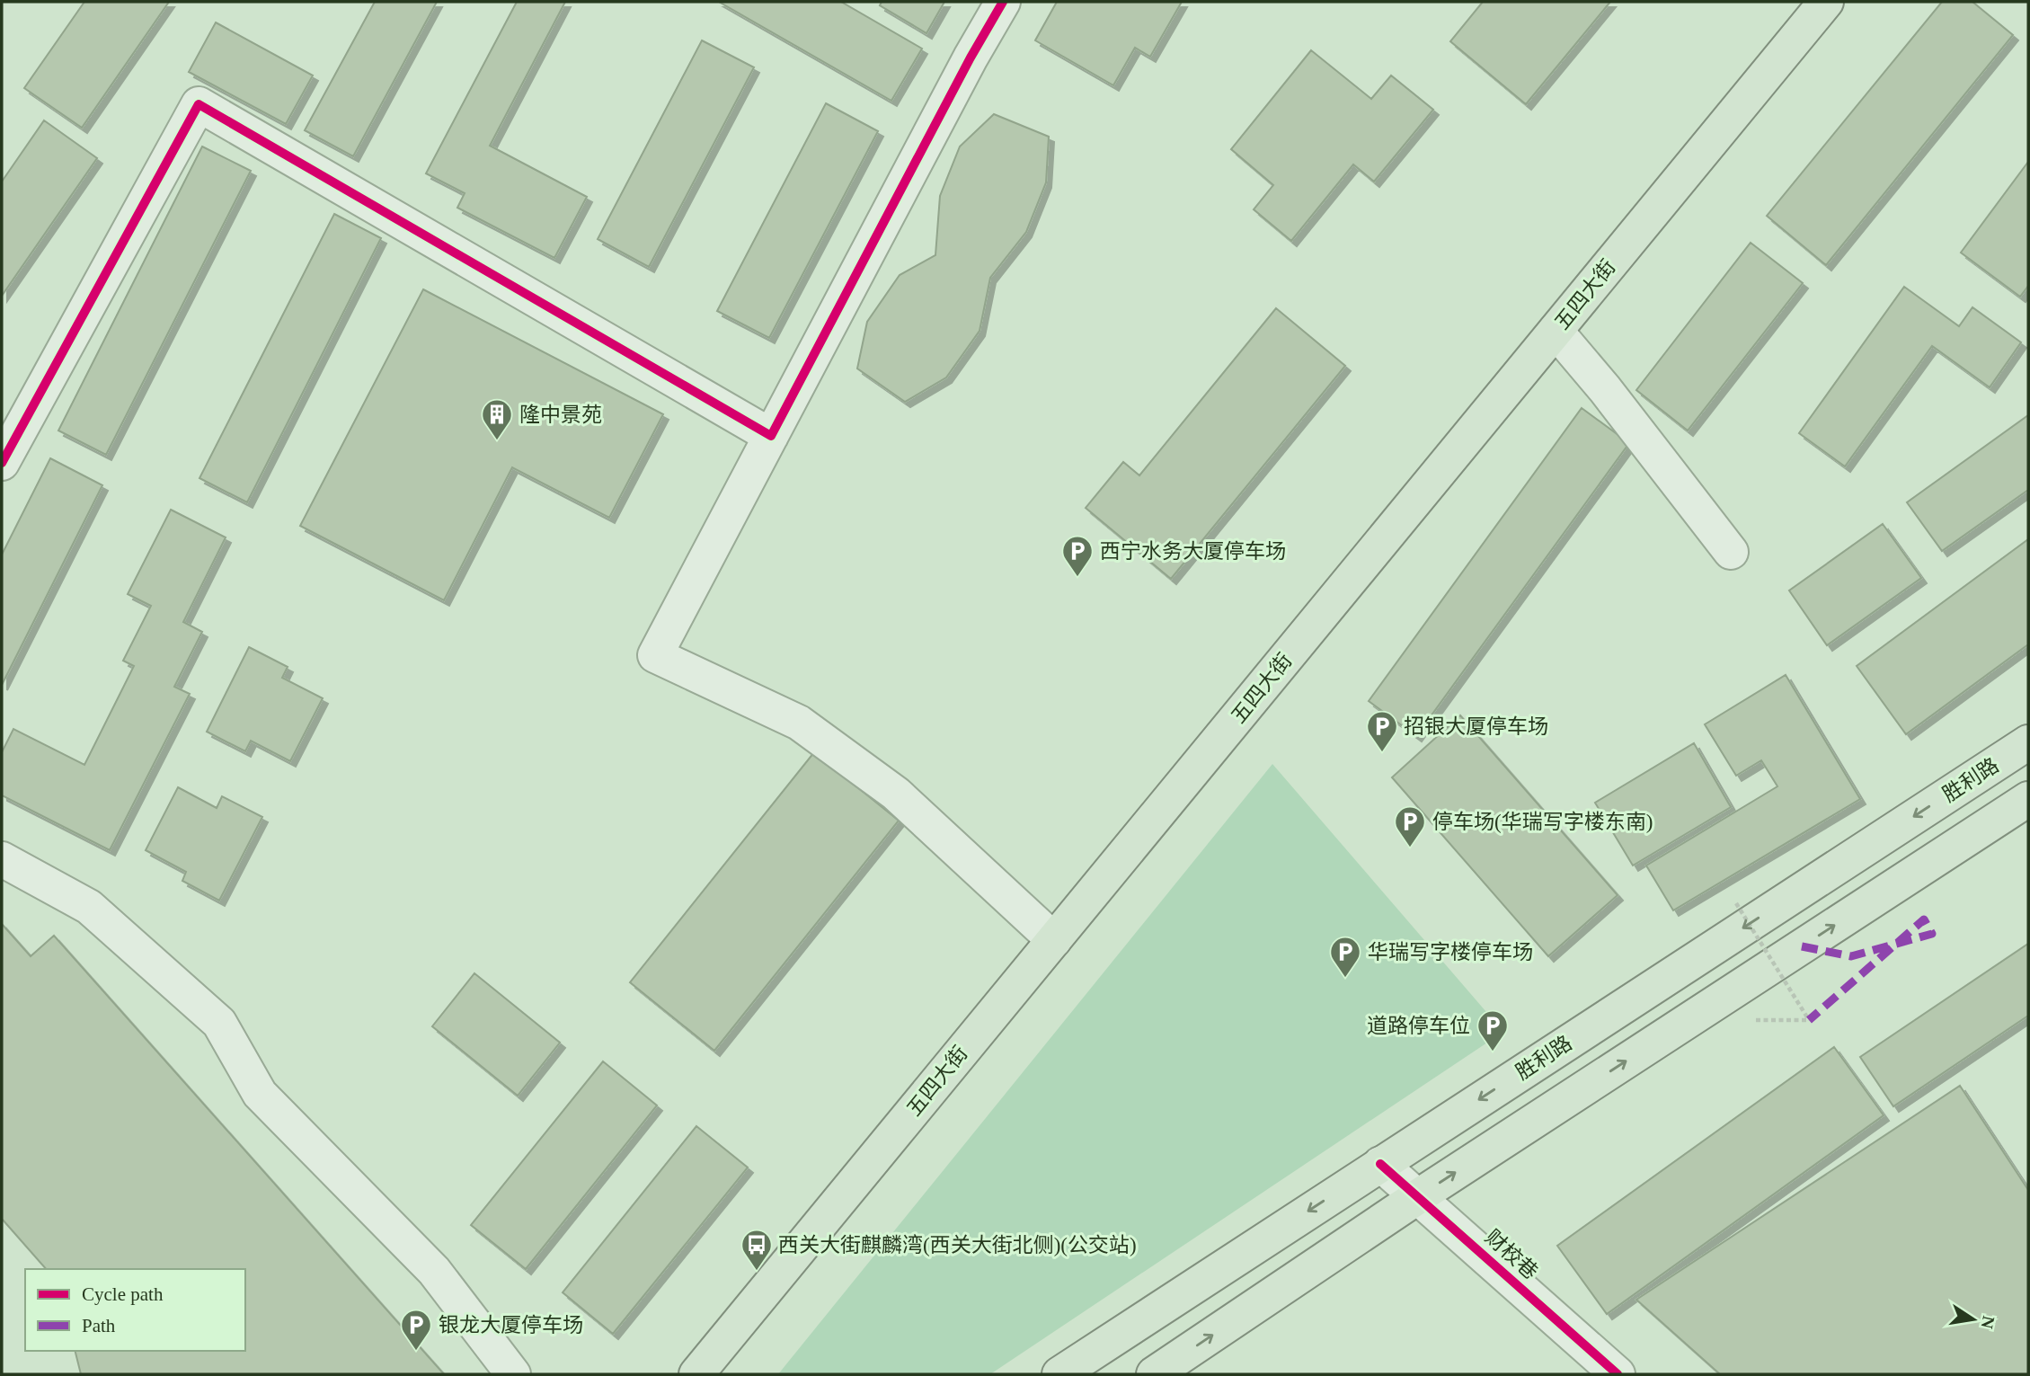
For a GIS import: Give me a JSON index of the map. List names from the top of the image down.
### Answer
{
  "streets": {
    "main road": ["五四大街", "胜利路"],
    "street": ["财校巷"]
  },
  "crossings": [
    ["胜利路", "财校巷"]
  ],
  "places": {
    "building": ["隆中景苑"],
    "parking": [
      "西宁水务大厦停车场",
      "招银大厦停车场",
      "停车场(华瑞写字楼东南)",
      "华瑞写字楼停车场",
      "道路停车位",
      "银龙大厦停车场"
    ],
    "bus stop": ["西关大街麒麟湾(西关大街北侧)(公交站)"]
  },
  "legend": ["Cycle path", "Path"],
  "north": "right"
}
